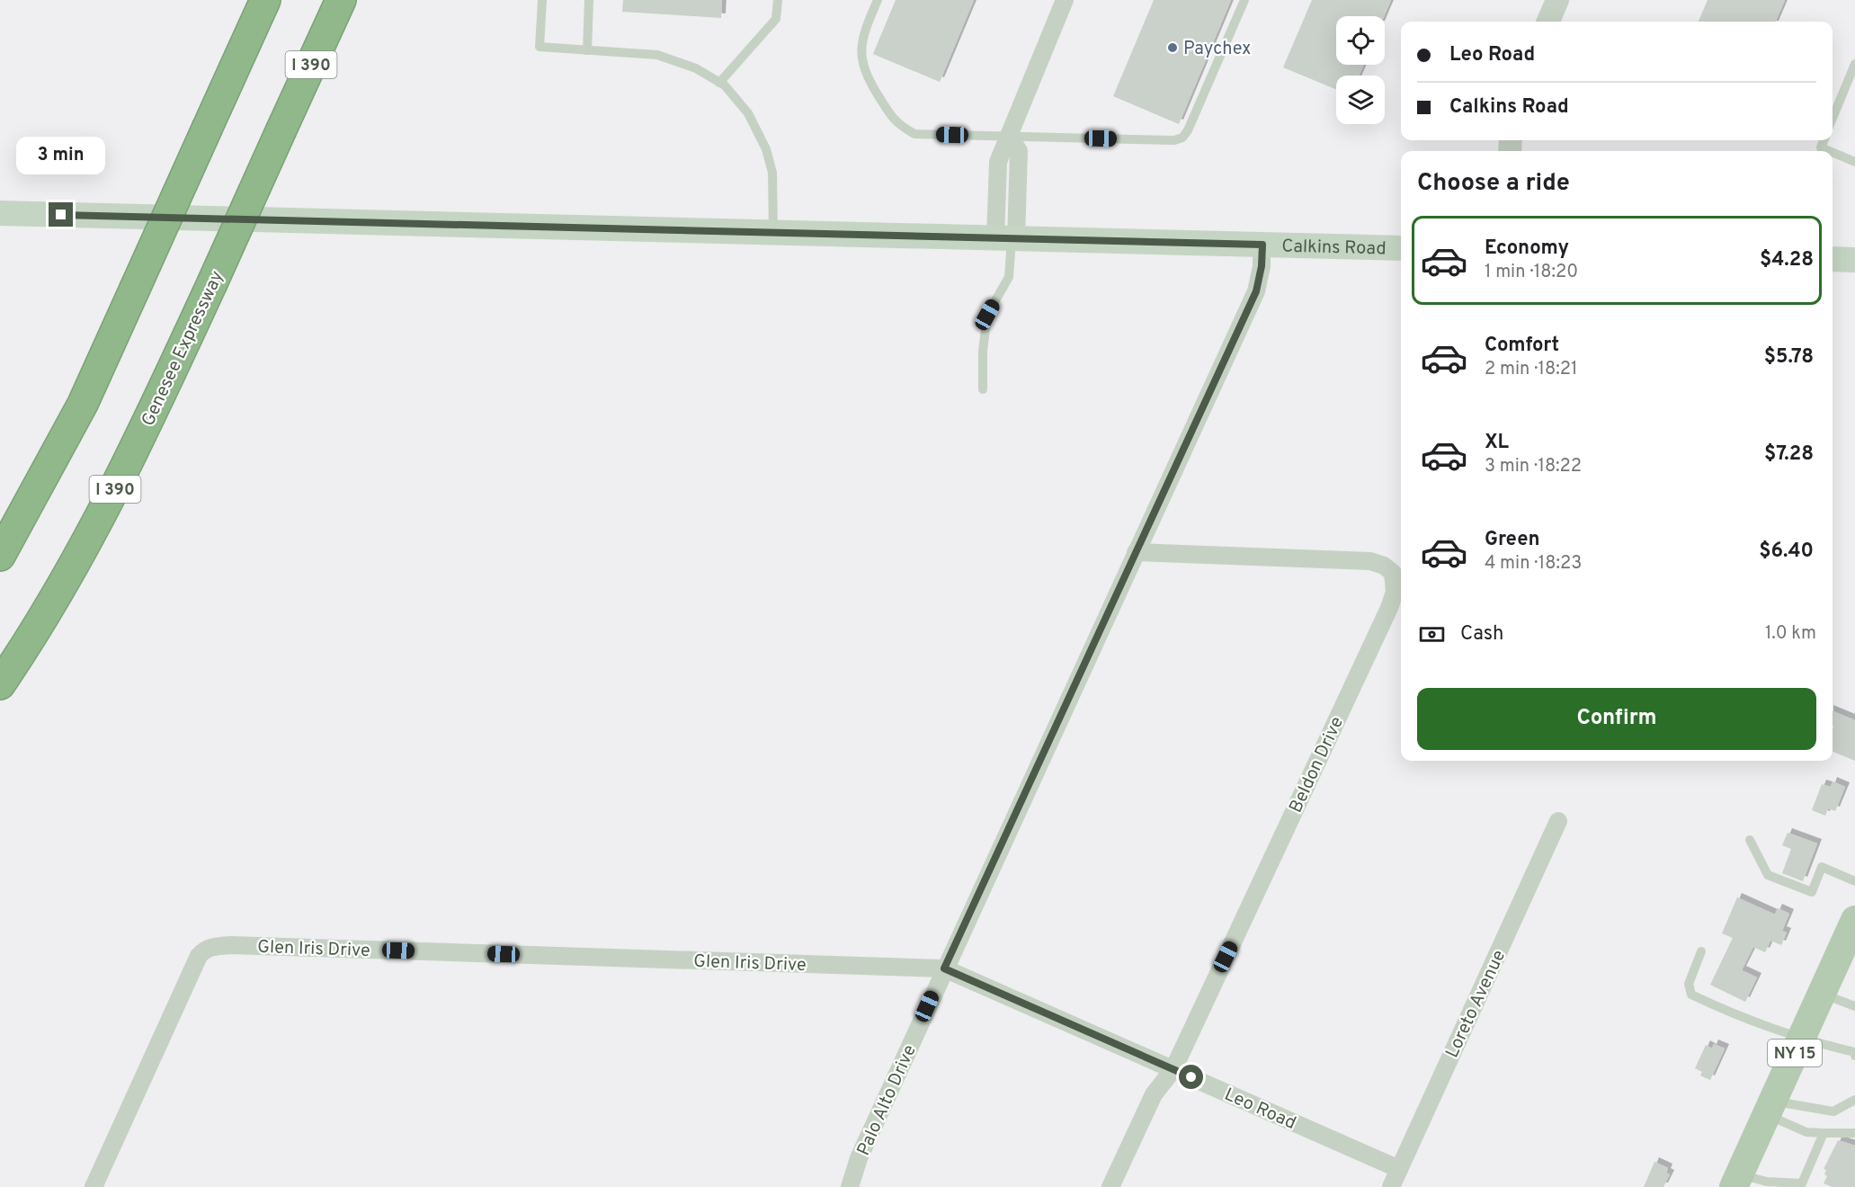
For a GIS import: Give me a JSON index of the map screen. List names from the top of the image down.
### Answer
{
  "streets": {
    "highway": ["I 390", "Genesee Expressway"],
    "main road": ["Calkins Road", "NY 15"],
    "street": [
      "Beldon Drive",
      "Glen Iris Drive",
      "Loreto Avenue",
      "Palo Alto Drive",
      "Leo Road"
    ]
  },
  "crossings": [
    ["Calkins Road", "Palo Alto Drive"],
    ["Beldon Drive", "Palo Alto Drive"],
    ["Beldon Drive", "Leo Road"],
    ["Glen Iris Drive", "Palo Alto Drive"],
    ["Glen Iris Drive", "Leo Road"],
    ["Loreto Avenue", "Leo Road"],
    ["Palo Alto Drive", "Leo Road"]
  ],
  "places": ["Paychex"],
  "page": {
    "banner": ["Leo Road", "Calkins Road"],
    "bubble": "3 min",
    "heading": "Choose a ride",
    "list": [
      {
        "name": "Economy",
        "note": "1 min · 18:20",
        "value": "$4.28"
      },
      {
        "name": "Comfort",
        "note": "2 min · 18:21",
        "value": "$5.78"
      },
      {
        "name": "XL",
        "note": "3 min · 18:22",
        "value": "$7.28"
      },
      {
        "name": "Green",
        "note": "4 min · 18:23",
        "value": "$6.40"
      }
    ],
    "pay": ["Cash", "1.0 km"],
    "buttons": "Confirm"
  }
}
